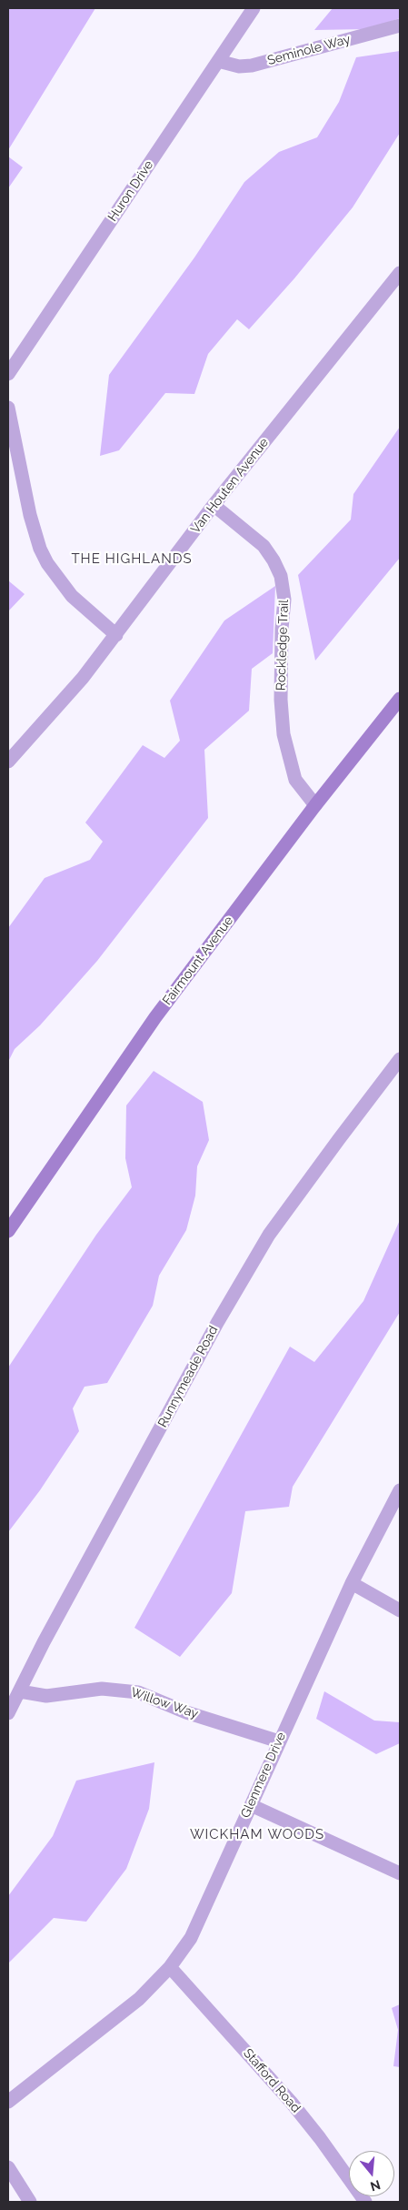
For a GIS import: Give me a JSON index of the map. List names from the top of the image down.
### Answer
{
  "streets": {
    "main road": ["Fairmount Avenue"],
    "street": [
      "Seminole Way",
      "Huron Drive",
      "Van Houten Avenue",
      "Rockledge Trail",
      "Runnymeade Road",
      "Willow Way",
      "Glenmere Drive",
      "Stafford Road"
    ]
  },
  "crossings": [
    ["Seminole Way", "Huron Drive"],
    ["Van Houten Avenue", "Rockledge Trail"],
    ["Rockledge Trail", "Fairmount Avenue"],
    ["Runnymeade Road", "Willow Way"],
    ["Willow Way", "Glenmere Drive"],
    ["Glenmere Drive", "Stafford Road"]
  ],
  "districts": ["THE HIGHLANDS", "WICKHAM WOODS"],
  "north": "bottom"
}
